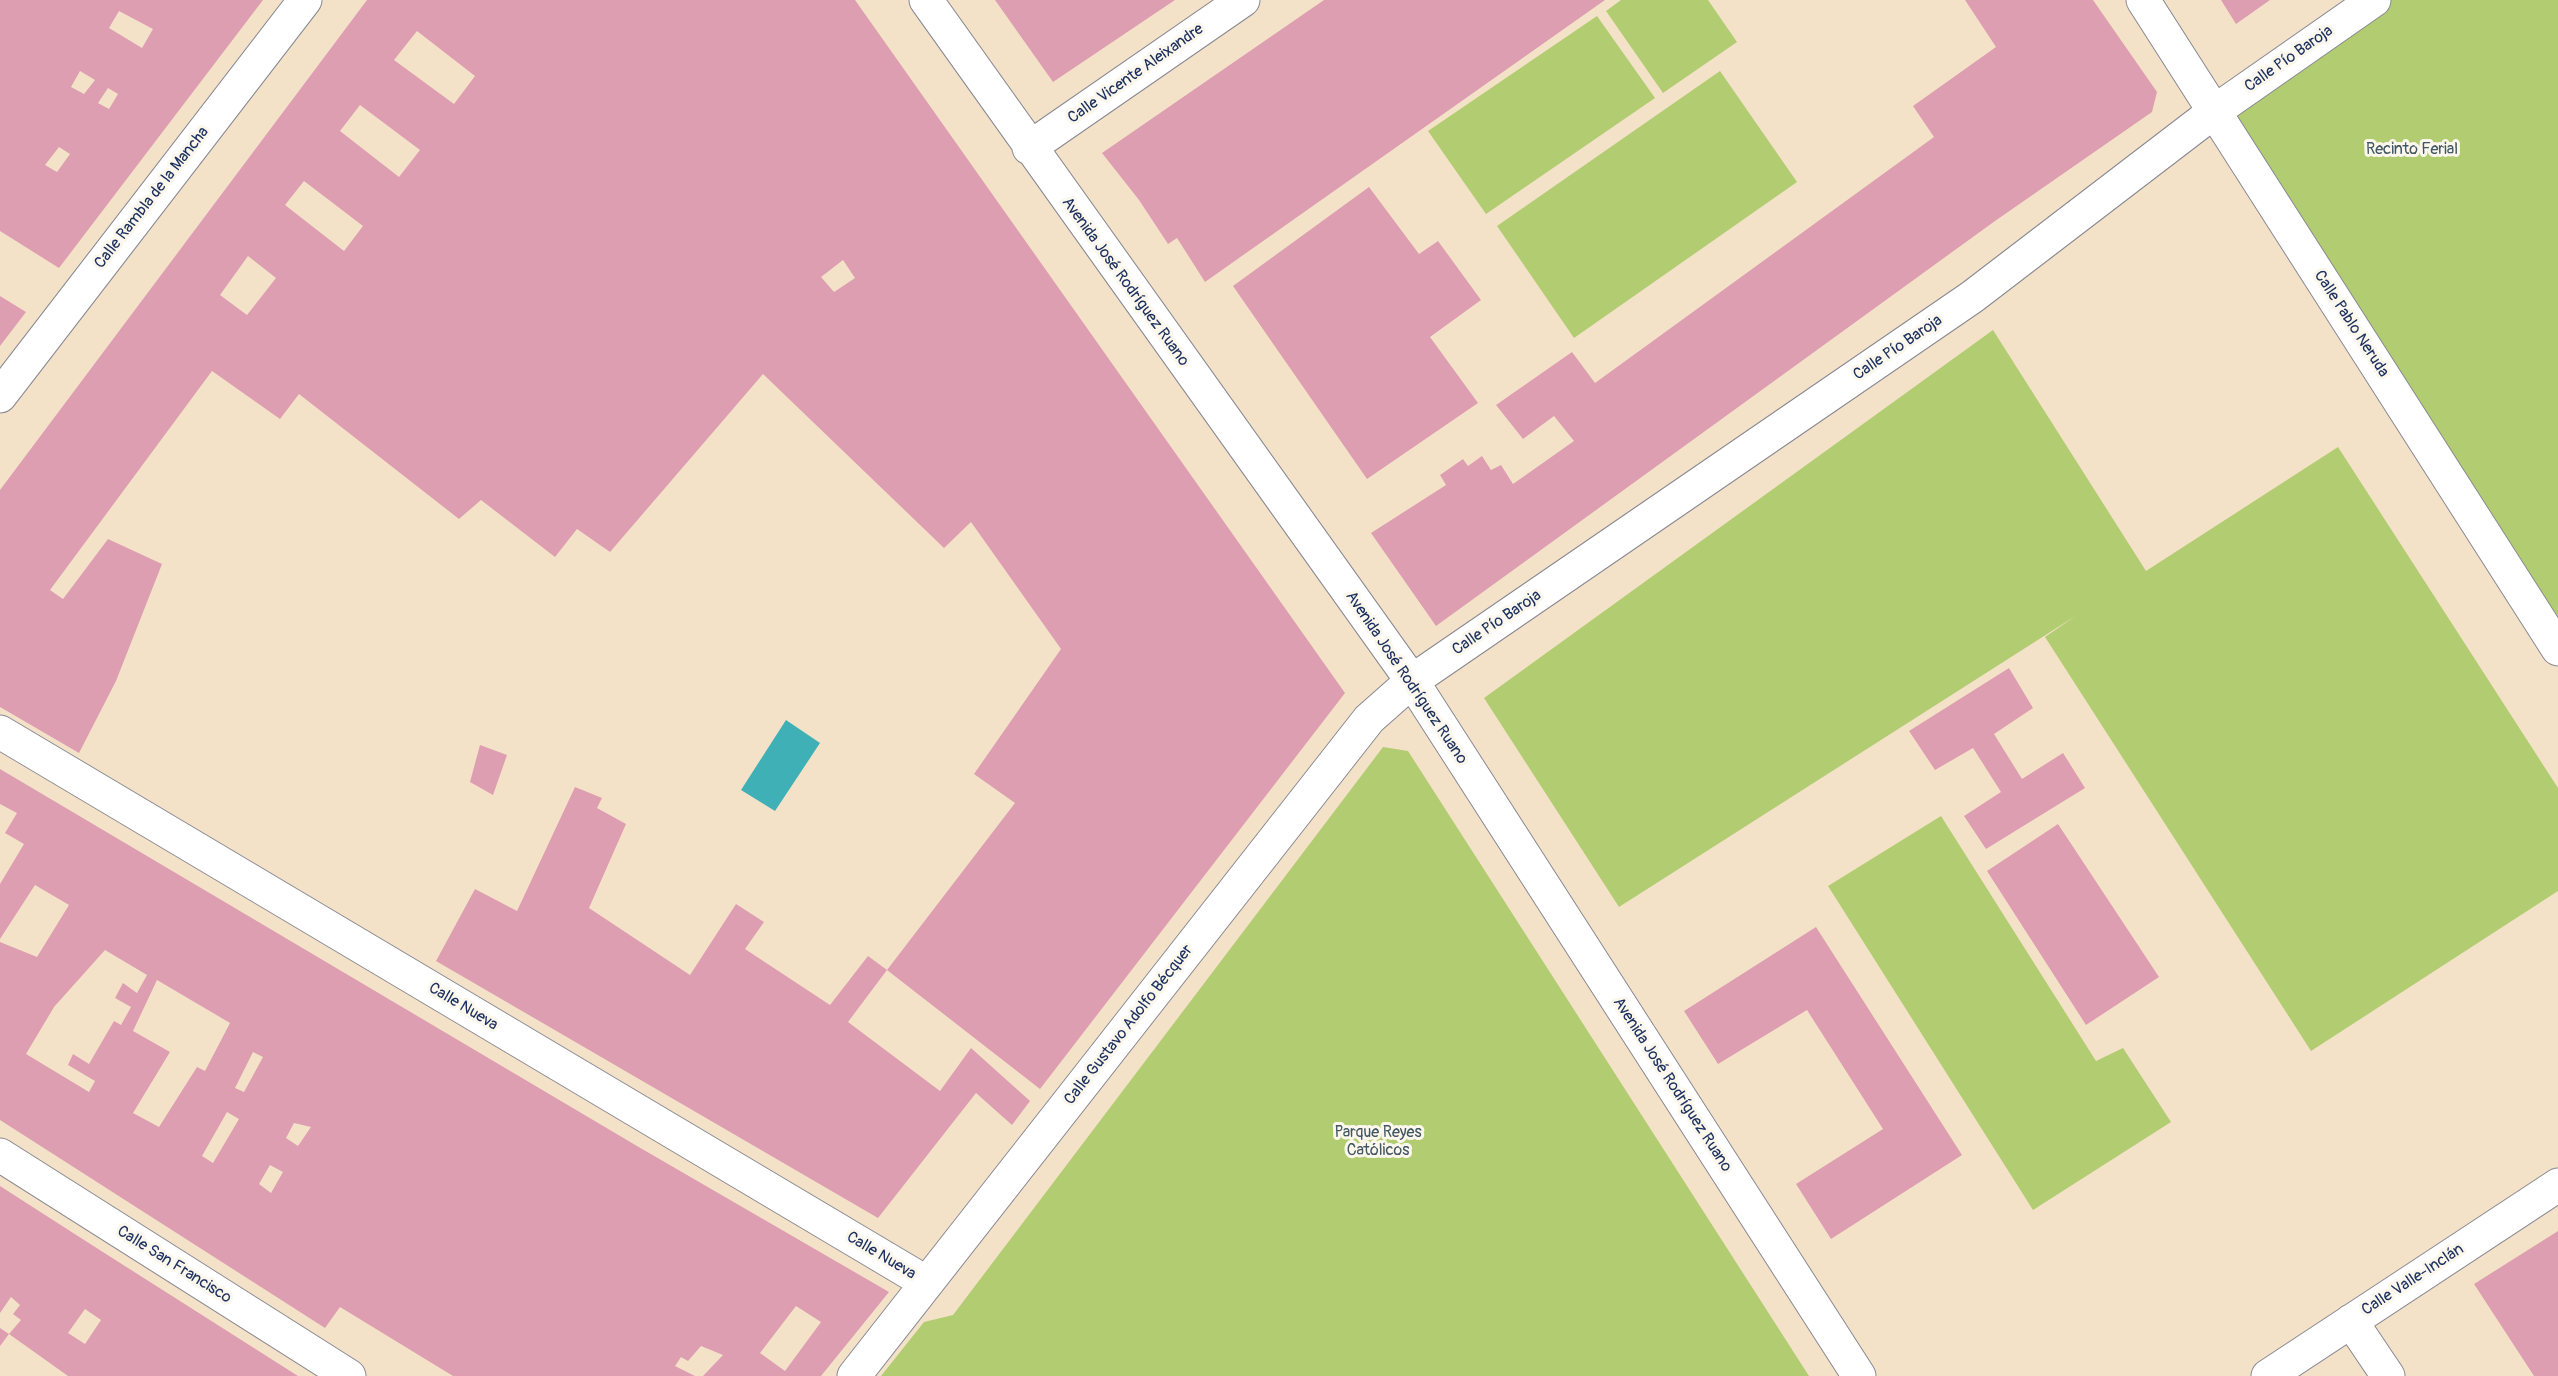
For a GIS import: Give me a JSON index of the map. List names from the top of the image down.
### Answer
{
  "streets": {
    "street": [
      "Calle Pío Baroja",
      "Calle Vicente Aleixandre",
      "Calle Rambla de la Mancha",
      "Avenida José Rodríguez Ruano",
      "Calle Pablo Neruda",
      "Calle Nueva",
      "Calle Gustavo Adolfo Bécquer",
      "Calle San Francisco",
      "Calle Valle-Inclán"
    ]
  },
  "crossings": [
    ["Calle Pío Baroja", "Avenida José Rodríguez Ruano"],
    ["Calle Pío Baroja", "Calle Pablo Neruda"],
    ["Calle Pío Baroja", "Calle Gustavo Adolfo Bécquer"],
    ["Calle Vicente Aleixandre", "Avenida José Rodríguez Ruano"],
    ["Avenida José Rodríguez Ruano", "Calle Gustavo Adolfo Bécquer"],
    ["Calle Nueva", "Calle Gustavo Adolfo Bécquer"]
  ],
  "parks": ["Recinto Ferial", "Parque Reyes Católicos"]
}
